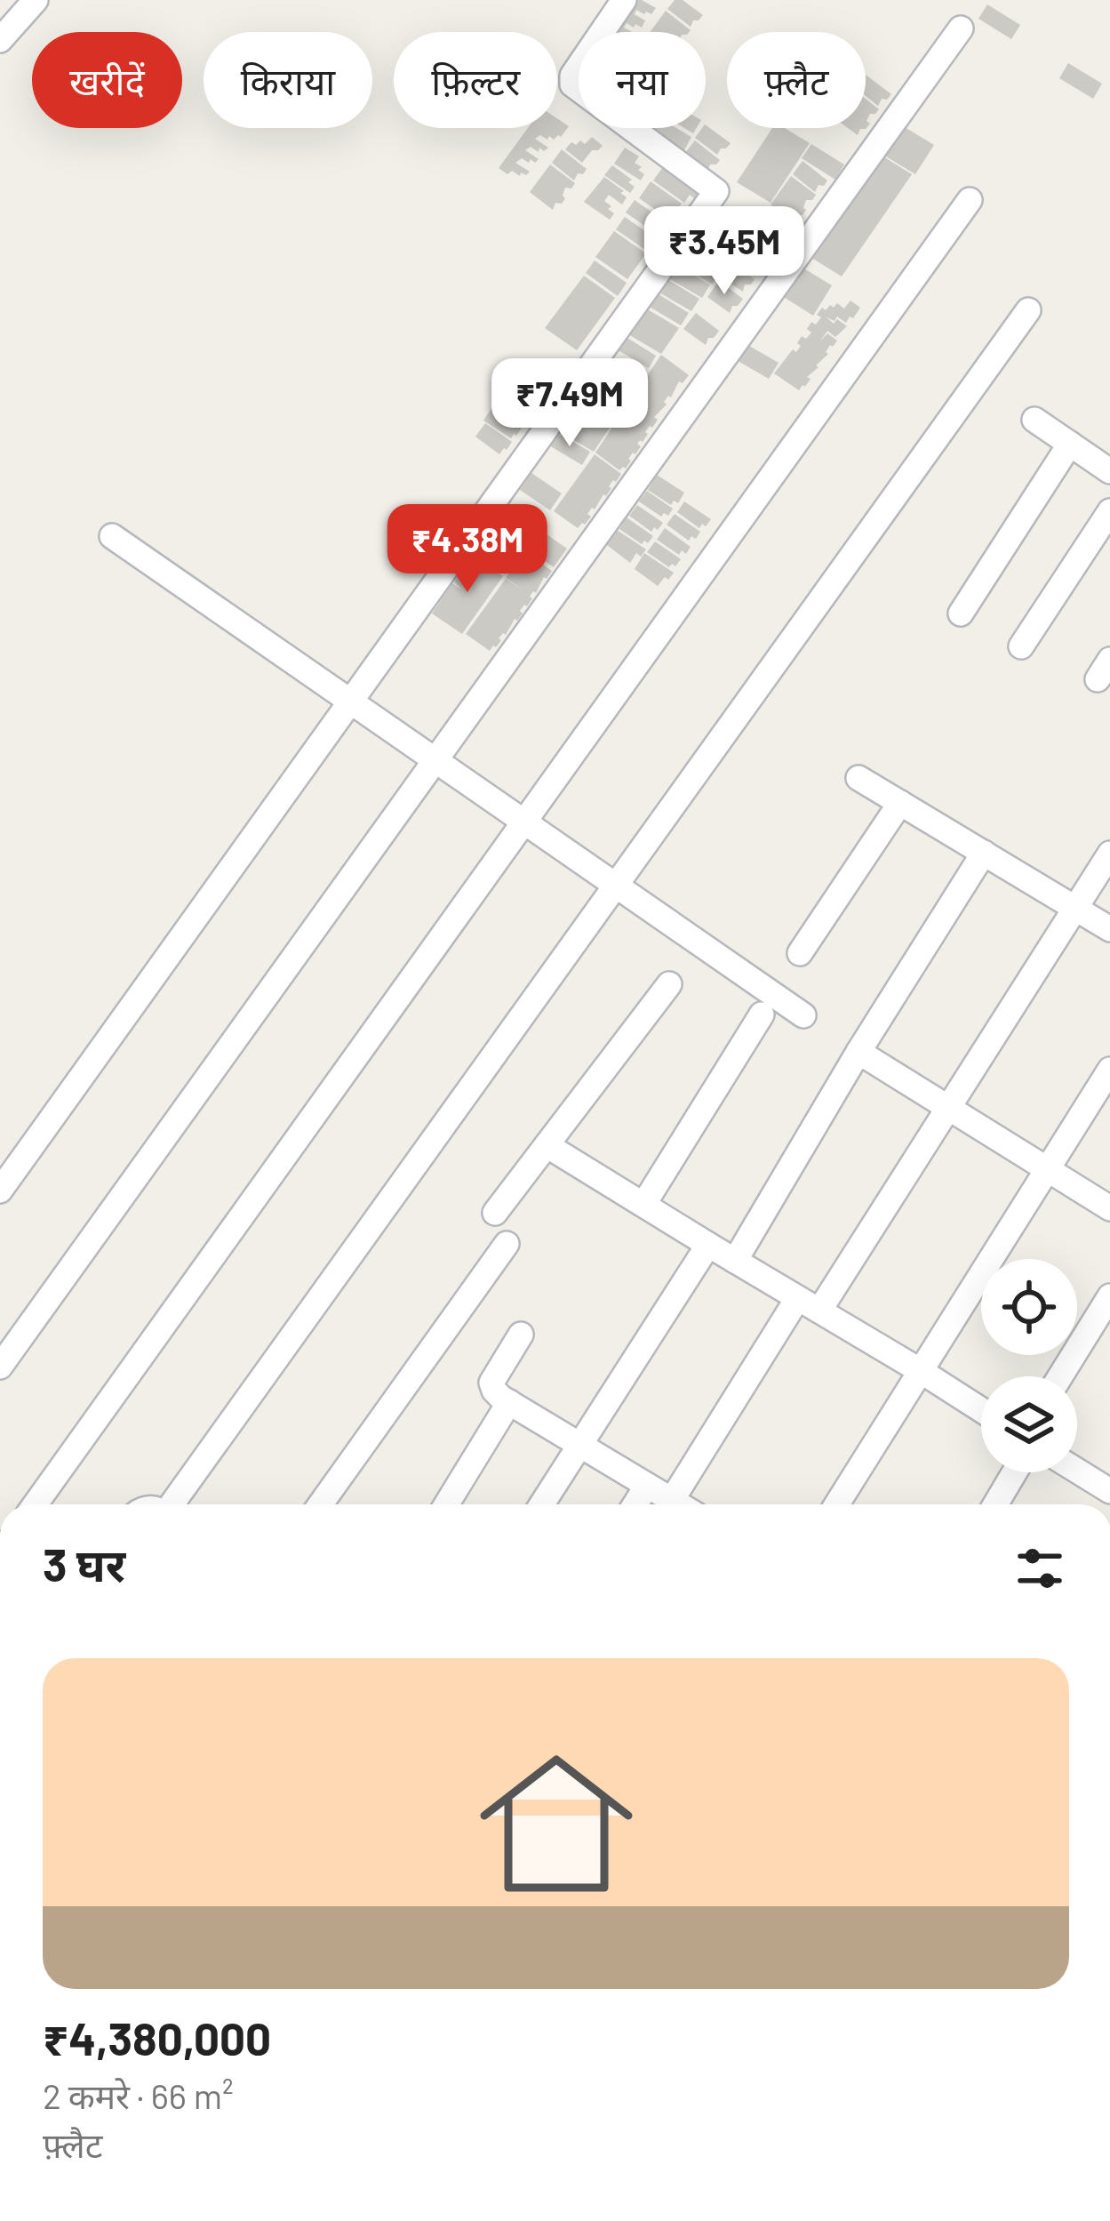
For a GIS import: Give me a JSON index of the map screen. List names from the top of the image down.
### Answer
{
  "page": {
    "chip": [
      "खरीदें",
      "किराया",
      "फ़िल्टर",
      "नया",
      "फ़्लैट"
    ],
    "price": ["₹3.45M", "₹7.49M", "₹4.38M"],
    "heading": "3 घर",
    "list": [
      {
        "name": "₹4,380,000",
        "note": "2 कमरे · 66 m² · फ़्लैट"
      }
    ]
  }
}
